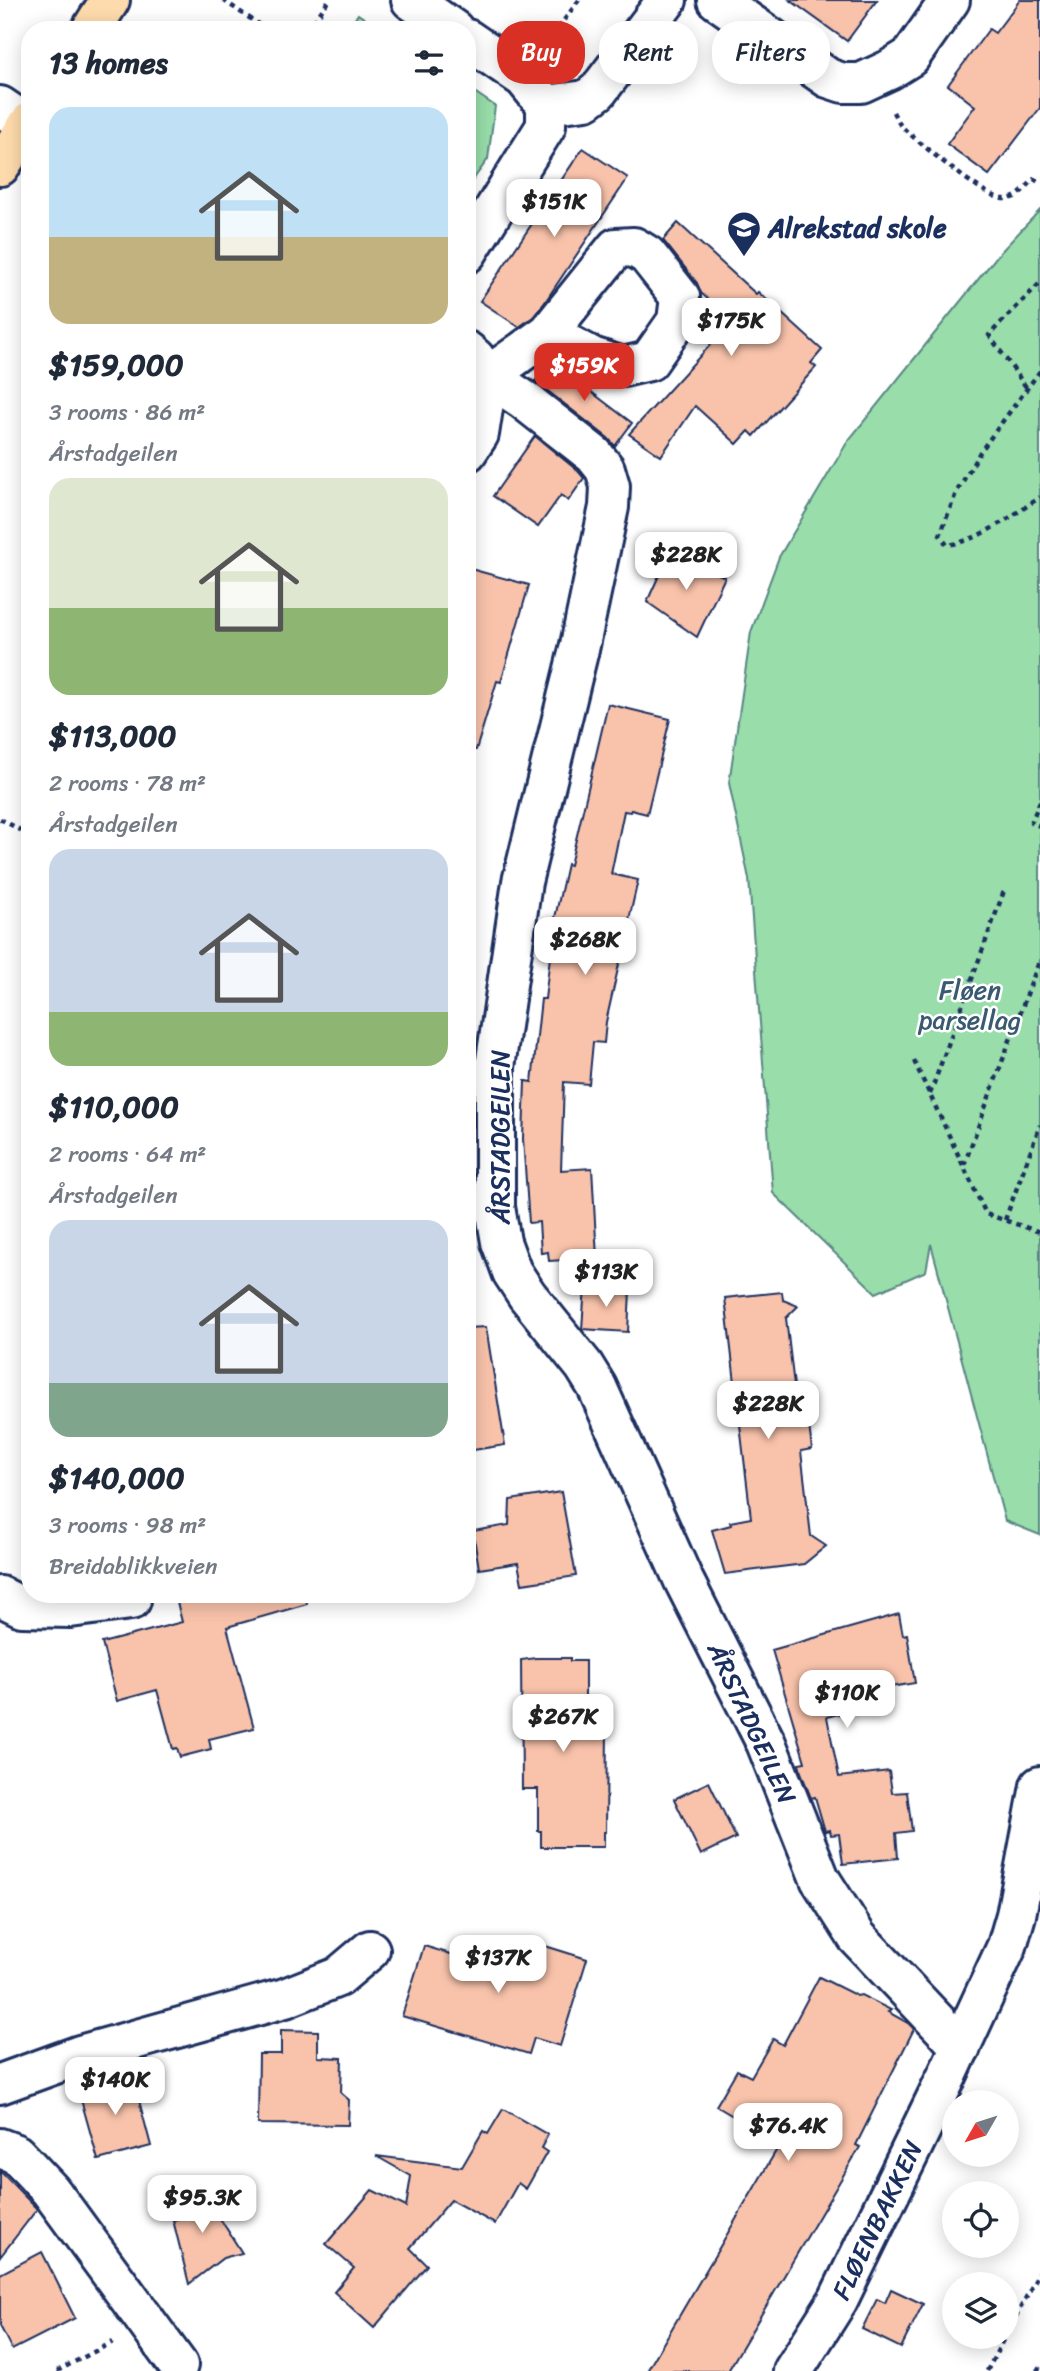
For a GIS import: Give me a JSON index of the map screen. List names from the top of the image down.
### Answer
{
  "streets": {
    "street": ["ÅRSTADGEILEN", "FLØENBAKKEN"]
  },
  "crossings": [
    ["ÅRSTADGEILEN", "FLØENBAKKEN"]
  ],
  "parks": ["Fløen parsellag"],
  "places": {
    "school or university": ["Alrekstad skole"]
  },
  "north": "bottom left",
  "page": {
    "chip": ["Buy", "Rent", "Filters"],
    "heading": "13 homes",
    "list": [
      {
        "name": "$159,000",
        "note": "3 rooms · 86 m² · Årstadgeilen"
      },
      {
        "name": "$113,000",
        "note": "2 rooms · 78 m² · Årstadgeilen"
      },
      {
        "name": "$110,000",
        "note": "2 rooms · 64 m² · Årstadgeilen"
      },
      {
        "name": "$140,000",
        "note": "3 rooms · 98 m² · Breidablikkveien"
      }
    ],
    "price": [
      "$151K",
      "$175K",
      "$159K",
      "$228K",
      "$268K",
      "$113K",
      "$228K",
      "$110K",
      "$267K",
      "$137K",
      "$140K",
      "$76.4K",
      "$95.3K"
    ]
  }
}
